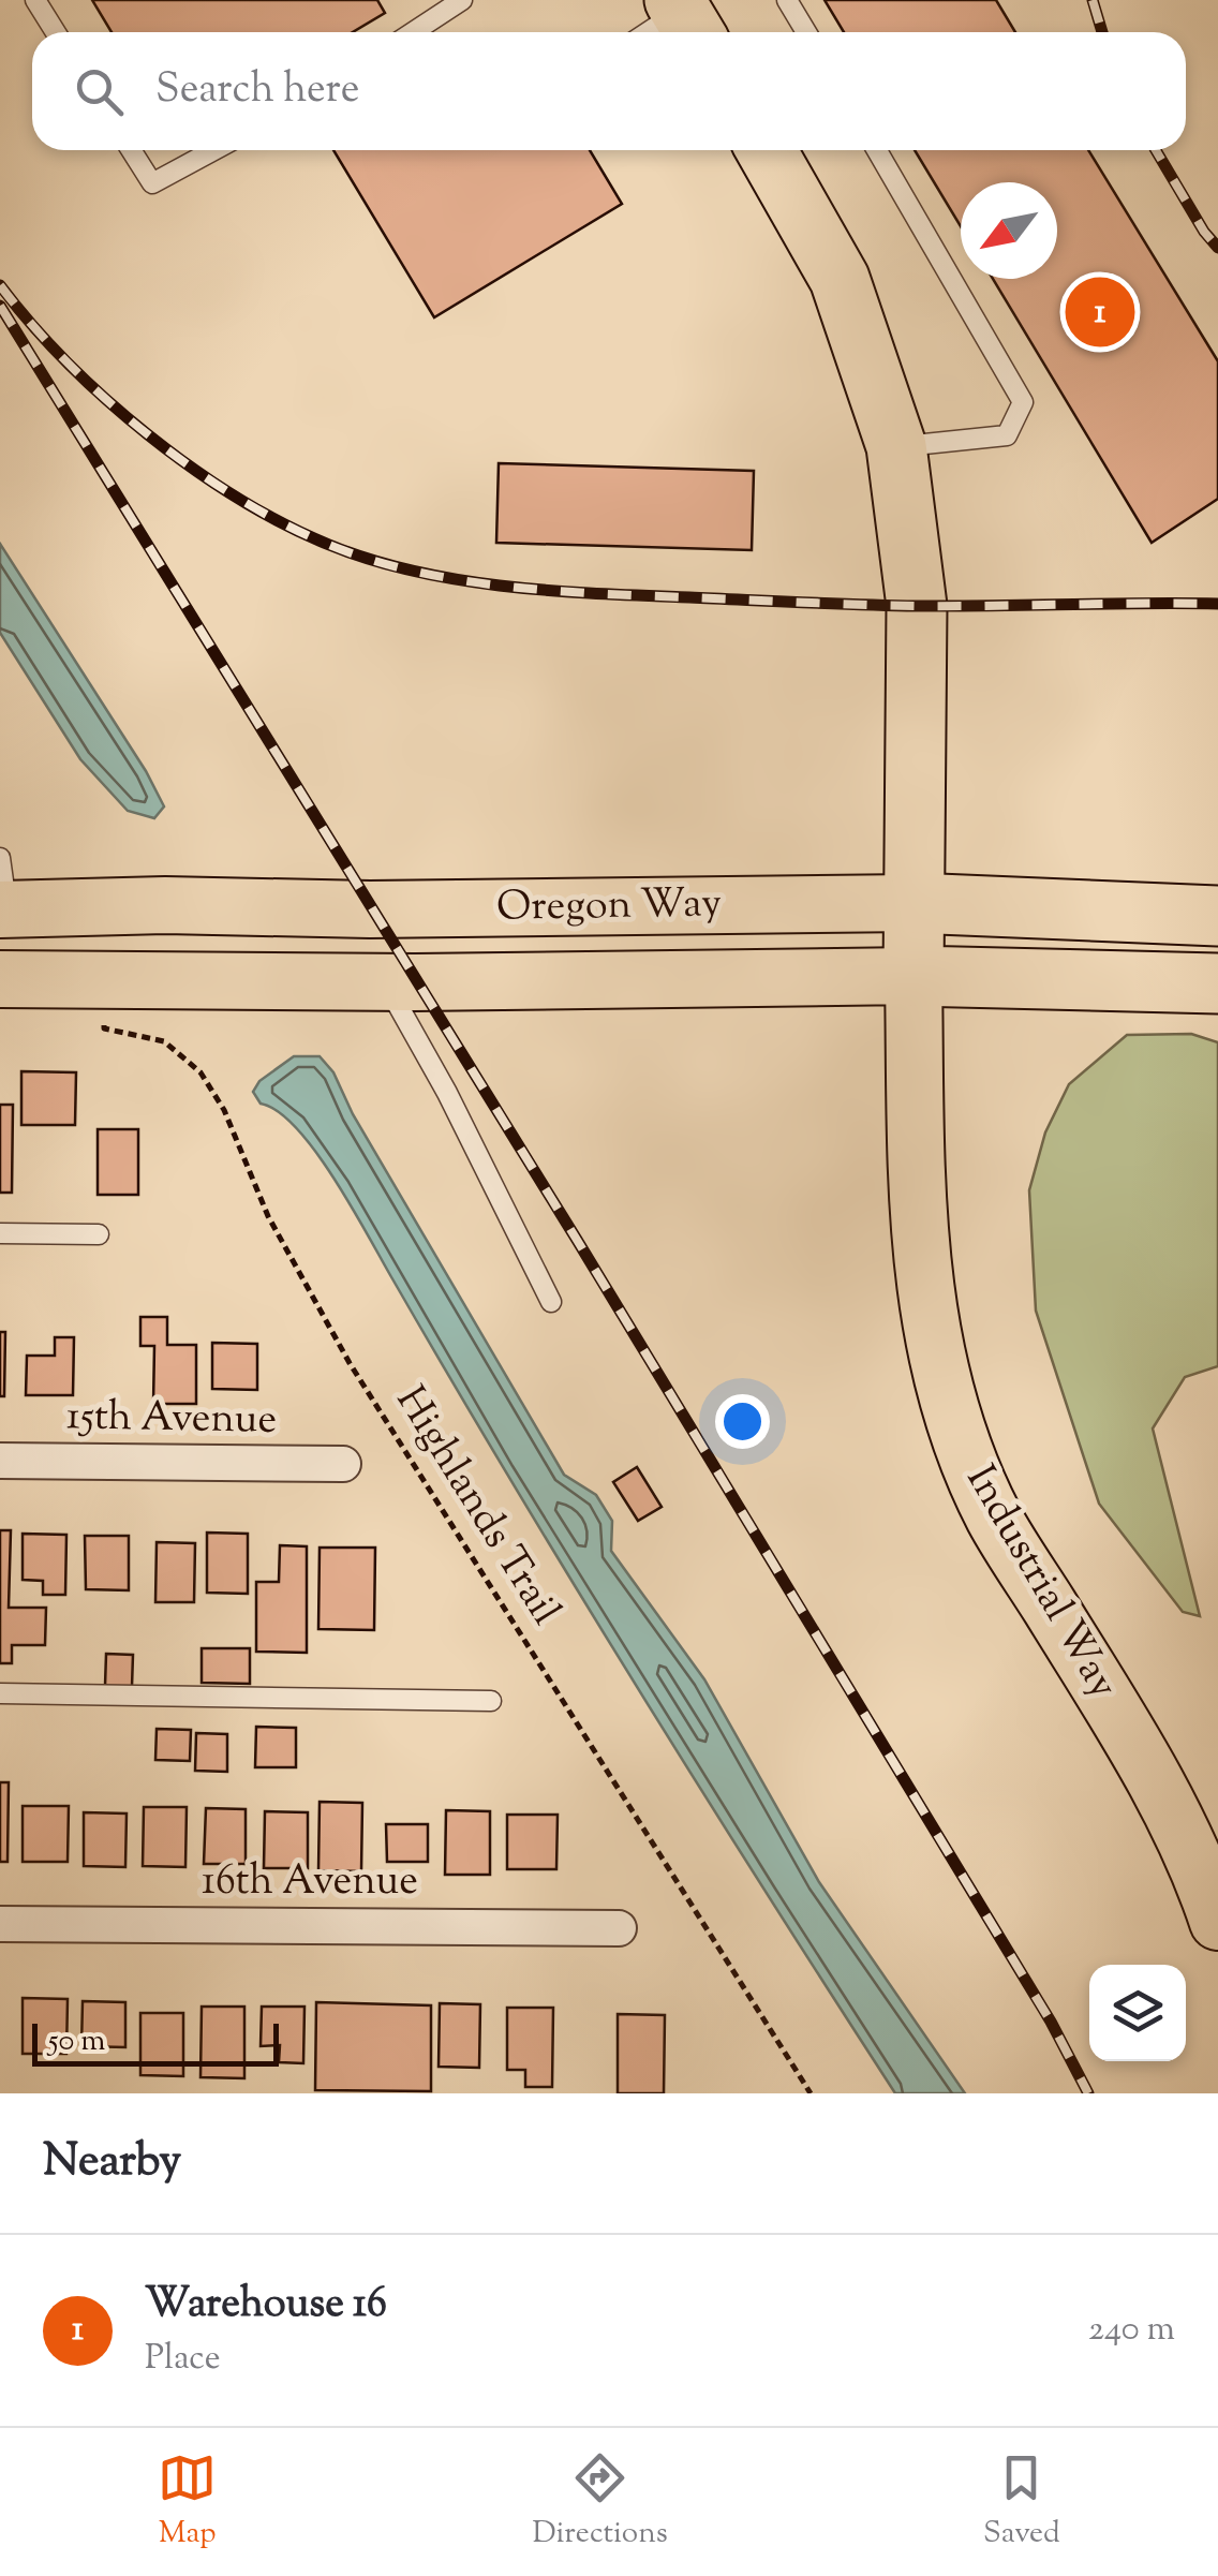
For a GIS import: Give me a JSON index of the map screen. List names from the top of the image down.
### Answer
{
  "streets": {
    "highway": ["Oregon Way", "Industrial Way"],
    "street": ["15th Avenue", "16th Avenue"],
    "path": ["Highlands Trail"]
  },
  "crossings": [
    ["Oregon Way", "Highlands Trail"],
    ["Oregon Way", "Industrial Way"]
  ],
  "scale_bar": "50 m",
  "north": "bottom left",
  "page": {
    "search": "Search here",
    "pins": "1",
    "scale": "50 m",
    "heading": "Nearby",
    "list": [
      {
        "mark": "1",
        "name": "Warehouse 16",
        "note": "Place",
        "value": "240 m"
      }
    ],
    "nav": ["Map", "Directions", "Saved"]
  }
}
